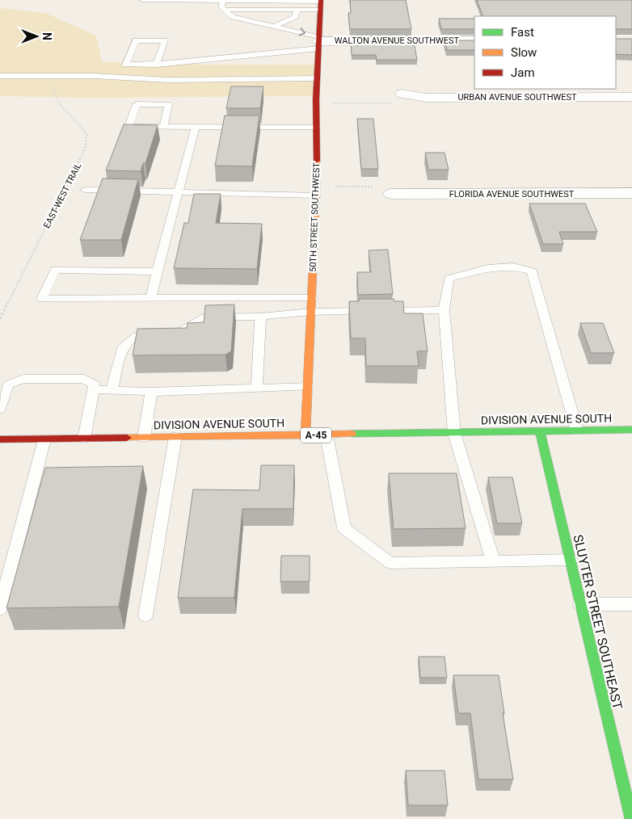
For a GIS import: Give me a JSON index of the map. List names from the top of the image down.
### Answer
{
  "streets": {
    "street": [
      "WALTON AVENUE SOUTHWEST",
      "URBAN AVENUE SOUTHWEST",
      "FLORIDA AVENUE SOUTHWEST",
      "50TH STREET SOUTHWEST",
      "DIVISION AVENUE SOUTH",
      "A-45",
      "SLUYTER STREET SOUTHEAST"
    ],
    "path": ["EAST-WEST TRAIL"]
  },
  "crossings": [
    ["WALTON AVENUE SOUTHWEST", "50TH STREET SOUTHWEST"],
    ["50TH STREET SOUTHWEST", "DIVISION AVENUE SOUTH"],
    ["DIVISION AVENUE SOUTH", "SLUYTER STREET SOUTHEAST"]
  ],
  "legend": ["Fast", "Slow", "Jam"],
  "north": "right"
}
